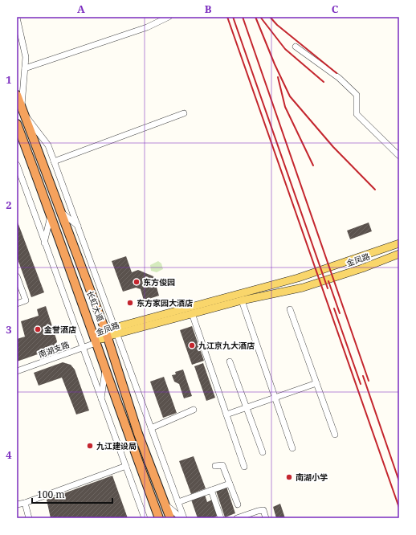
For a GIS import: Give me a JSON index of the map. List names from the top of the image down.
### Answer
{
  "streets": {
    "highway": ["长虹大道"],
    "main road": ["金凤路"],
    "street": ["南湖支路"]
  },
  "crossings": [
    ["金凤路", "长虹大道"],
    ["金凤路", "南湖支路"],
    ["长虹大道", "南湖支路"]
  ],
  "places": [
    "东方俊园",
    "东方家园大酒店",
    "金誉酒店",
    "九江京九大酒店",
    "九江建设局",
    "南湖小学"
  ],
  "scale_bar": "100 m",
  "grid": {
    "columns": ["A", "B", "C"],
    "rows": [
      "1",
      "2",
      "3",
      "4"
    ]
  }
}
